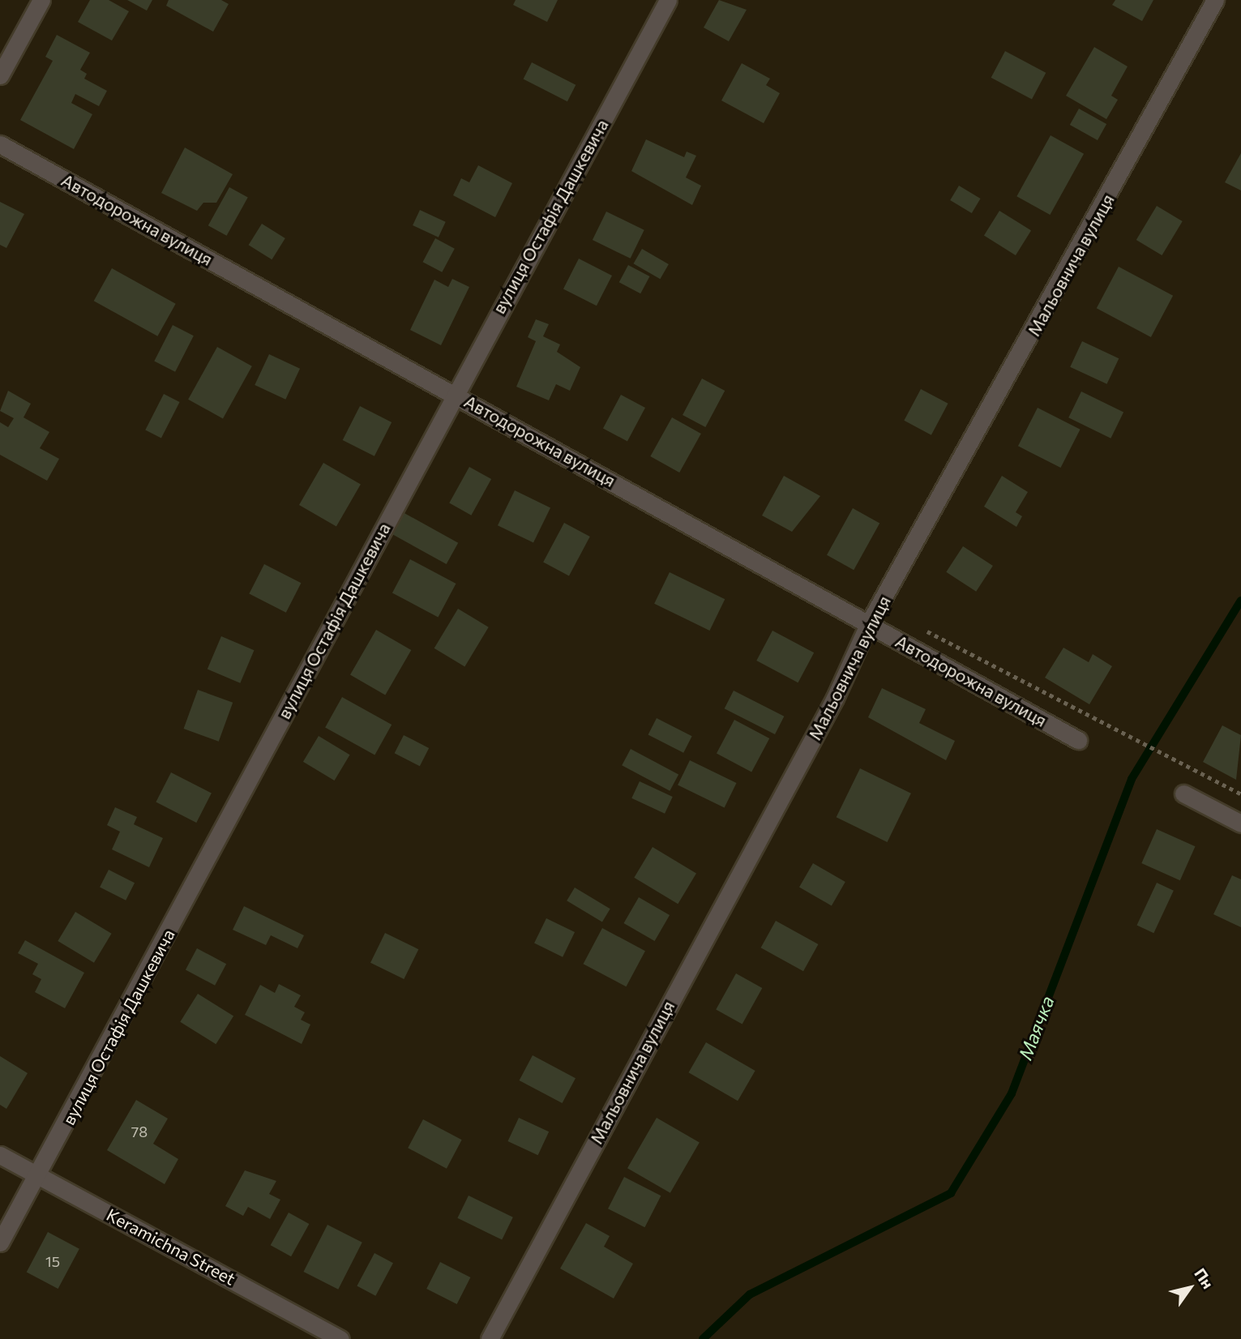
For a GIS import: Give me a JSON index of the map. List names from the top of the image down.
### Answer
{
  "streets": {
    "street": [
      "вулиця Остафія Дашкевича",
      "Автодорожна вулиця",
      "Мальовнича вулиця",
      "Keramichna Street"
    ]
  },
  "crossings": [
    ["вулиця Остафія Дашкевича", "Автодорожна вулиця"],
    ["вулиця Остафія Дашкевича", "Keramichna Street"],
    ["Автодорожна вулиця", "Мальовнича вулиця"]
  ],
  "water": ["Маячка"],
  "house_numbers": ["78", "15"],
  "north": "top right"
}
